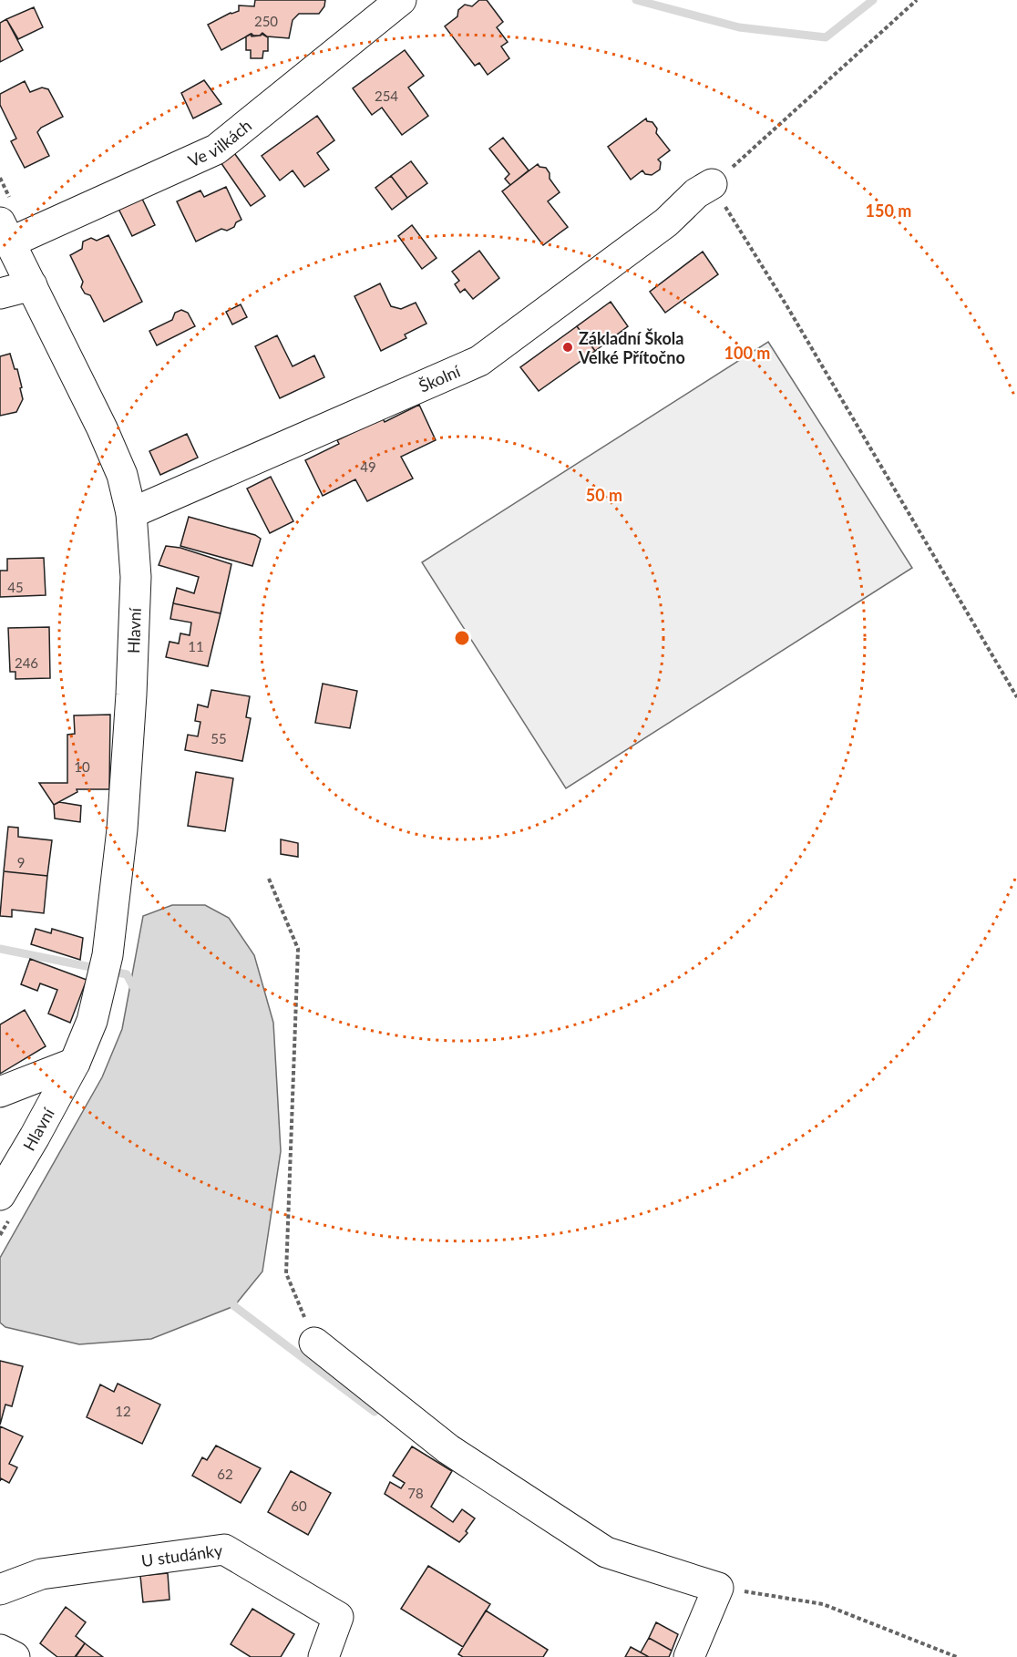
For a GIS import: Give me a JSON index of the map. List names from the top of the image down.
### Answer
{
  "streets": {
    "street": [
      "Ve vilkách",
      "Školní",
      "Hlavní",
      "U studánky"
    ]
  },
  "crossings": [
    ["Ve vilkách", "Hlavní"],
    ["Školní", "Hlavní"]
  ],
  "places": ["Základní Škola Velké Přítočno"],
  "house_numbers": [
    "250",
    "254",
    "49",
    "45",
    "11",
    "246",
    "55",
    "10",
    "9",
    "12",
    "62",
    "78",
    "60"
  ],
  "rings": ["150 m", "100 m", "50 m"]
}
